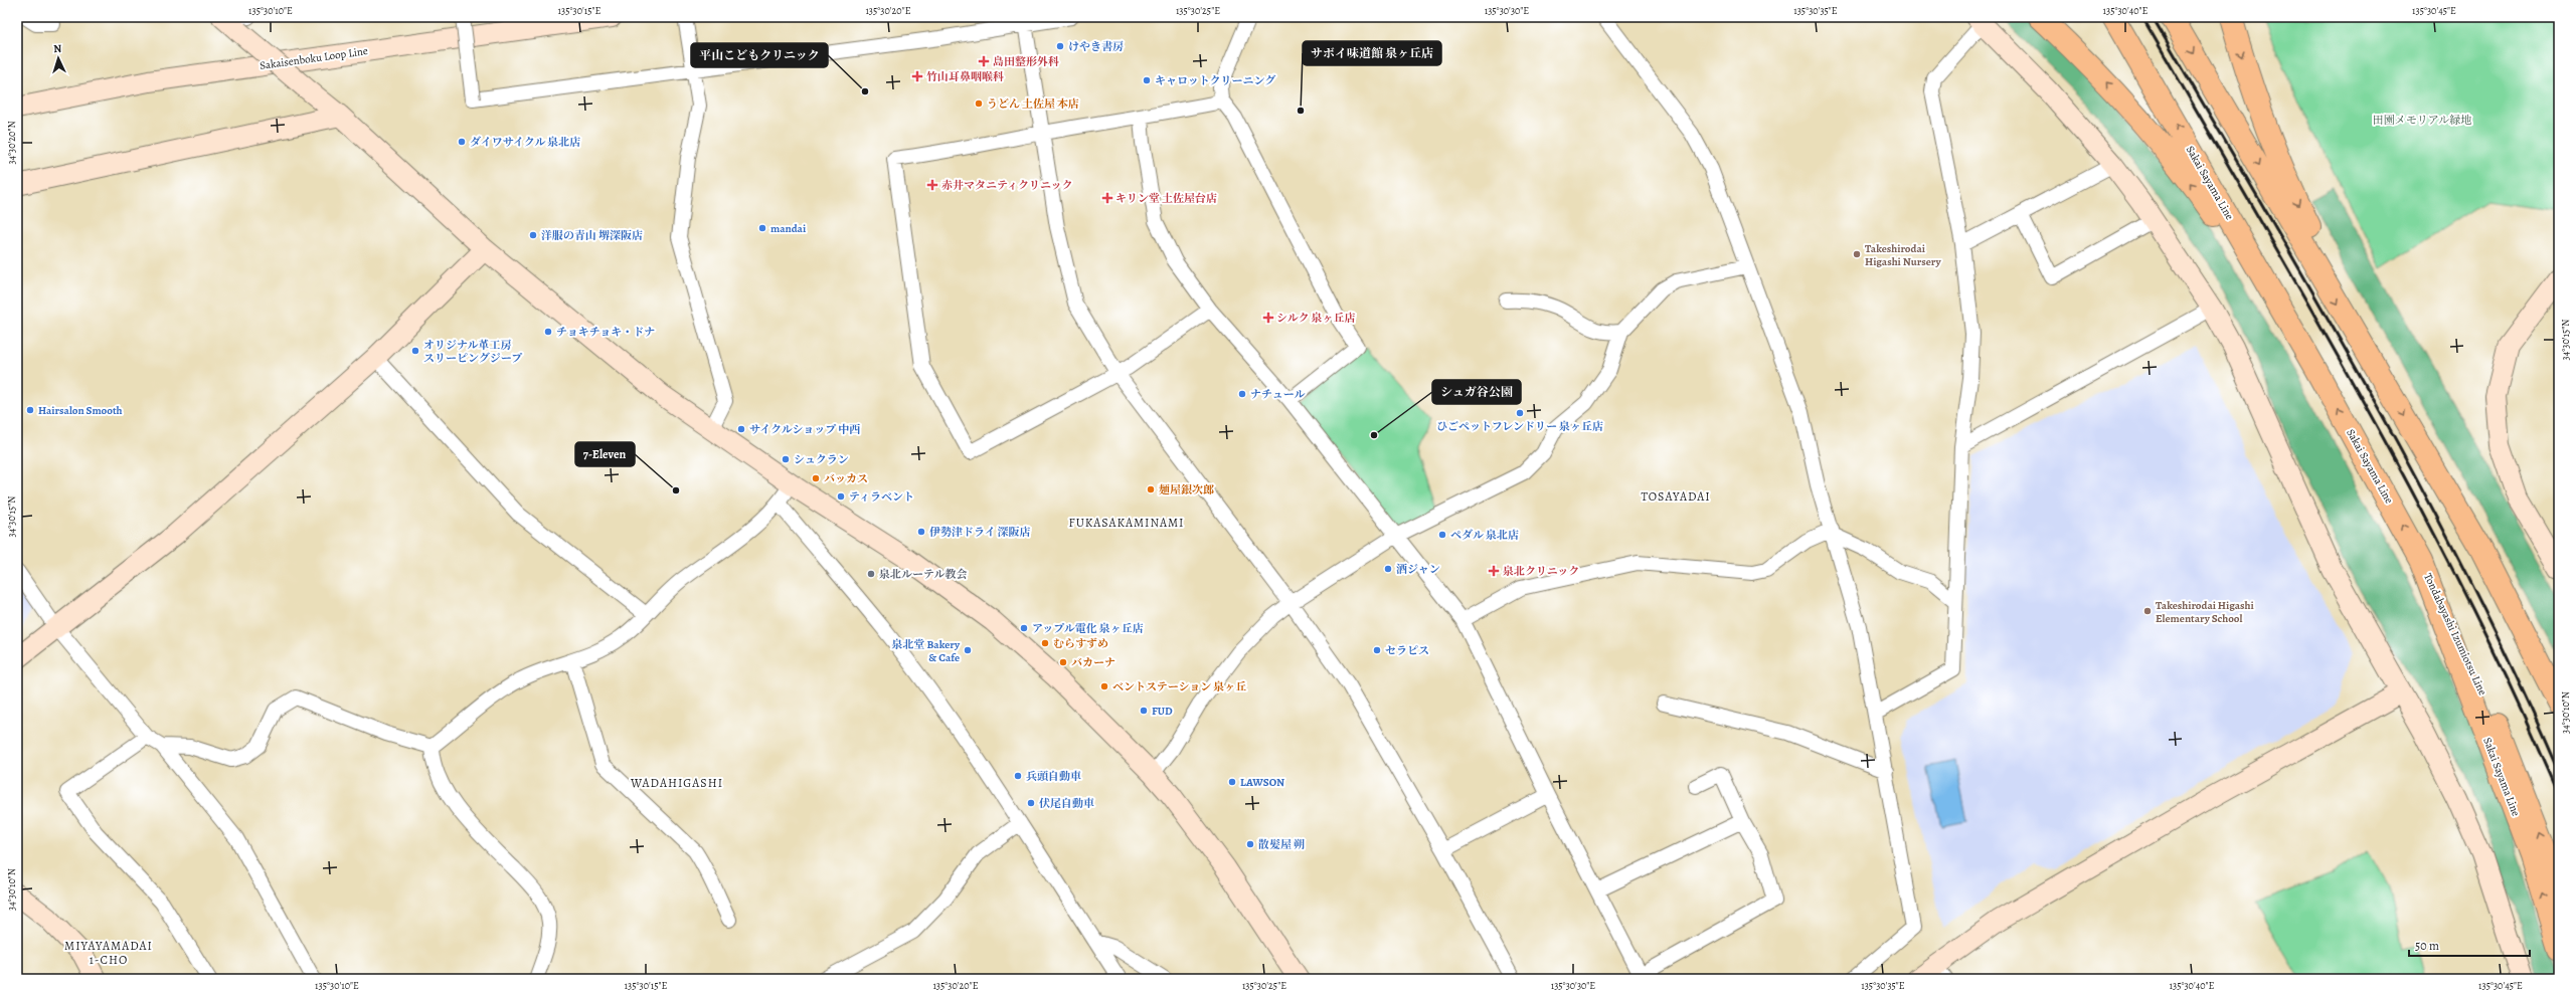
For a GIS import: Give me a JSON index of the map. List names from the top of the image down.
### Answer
{
  "streets": {
    "main road": ["Sakai Sayama Line", "Tondabayashi Izumiotsu Line"],
    "street": ["Sakaisenboku Loop Line"]
  },
  "crossings": [
    ["Sakai Sayama Line", "Tondabayashi Izumiotsu Line"]
  ],
  "districts": [
    "TOSAYADAI",
    "FUKASAKAMINAMI",
    "WADAHIGASHI",
    "MIYAYAMADAI 1-CHO"
  ],
  "parks": ["田園メモリアル緑地"],
  "places": {
    "other": [
      "けやき書房",
      "キャロットクリーニング",
      "平山こどもクリニック",
      "うどん 土佐屋 本店",
      "サボイ味道館 泉ヶ丘店",
      "ダイワサイクル 泉北店",
      "mandai",
      "洋服の青山 堺深阪店",
      "Takeshirodai Higashi Nursery",
      "チョキチョキ・ドナ",
      "オリジナル革工房 スリーピングジープ",
      "ナチュール",
      "Hairsalon Smooth",
      "ひごペットフレンドリー 泉ヶ丘店",
      "サイクルショップ 中西",
      "シュガ谷公園",
      "シュクラン",
      "バッカス",
      "麺屋銀次郎",
      "7-Eleven",
      "ティラベント",
      "伊勢津ドライ 深阪店",
      "ペダル 泉北店",
      "酒ジャン",
      "泉北ルーテル教会",
      "Takeshirodai Higashi Elementary School",
      "アップル電化 泉ヶ丘店",
      "むらすずめ",
      "泉北堂 Bakery & Cafe",
      "セラピス",
      "バカーナ",
      "ベントステーション 泉ヶ丘",
      "FUD",
      "兵頭自動車",
      "LAWSON",
      "伏尾自動車",
      "散髪屋 朔"
    ],
    "health": [
      "島田整形外科",
      "竹山耳鼻咽喉科",
      "赤井マタニティクリニック",
      "キリン堂 土佐屋台店",
      "シルク 泉ヶ丘店",
      "泉北クリニック"
    ]
  },
  "scale_bar": "50 m",
  "north": "top",
  "coordinates": [
    "135°30'10\"E",
    "135°30'15\"E",
    "135°30'20\"E",
    "135°30'25\"E",
    "135°30'30\"E",
    "135°30'35\"E",
    "135°30'40\"E",
    "135°30'45\"E",
    "34°30'20\"N",
    "34°30'15\"N",
    "34°30'10\"N"
  ]
}
